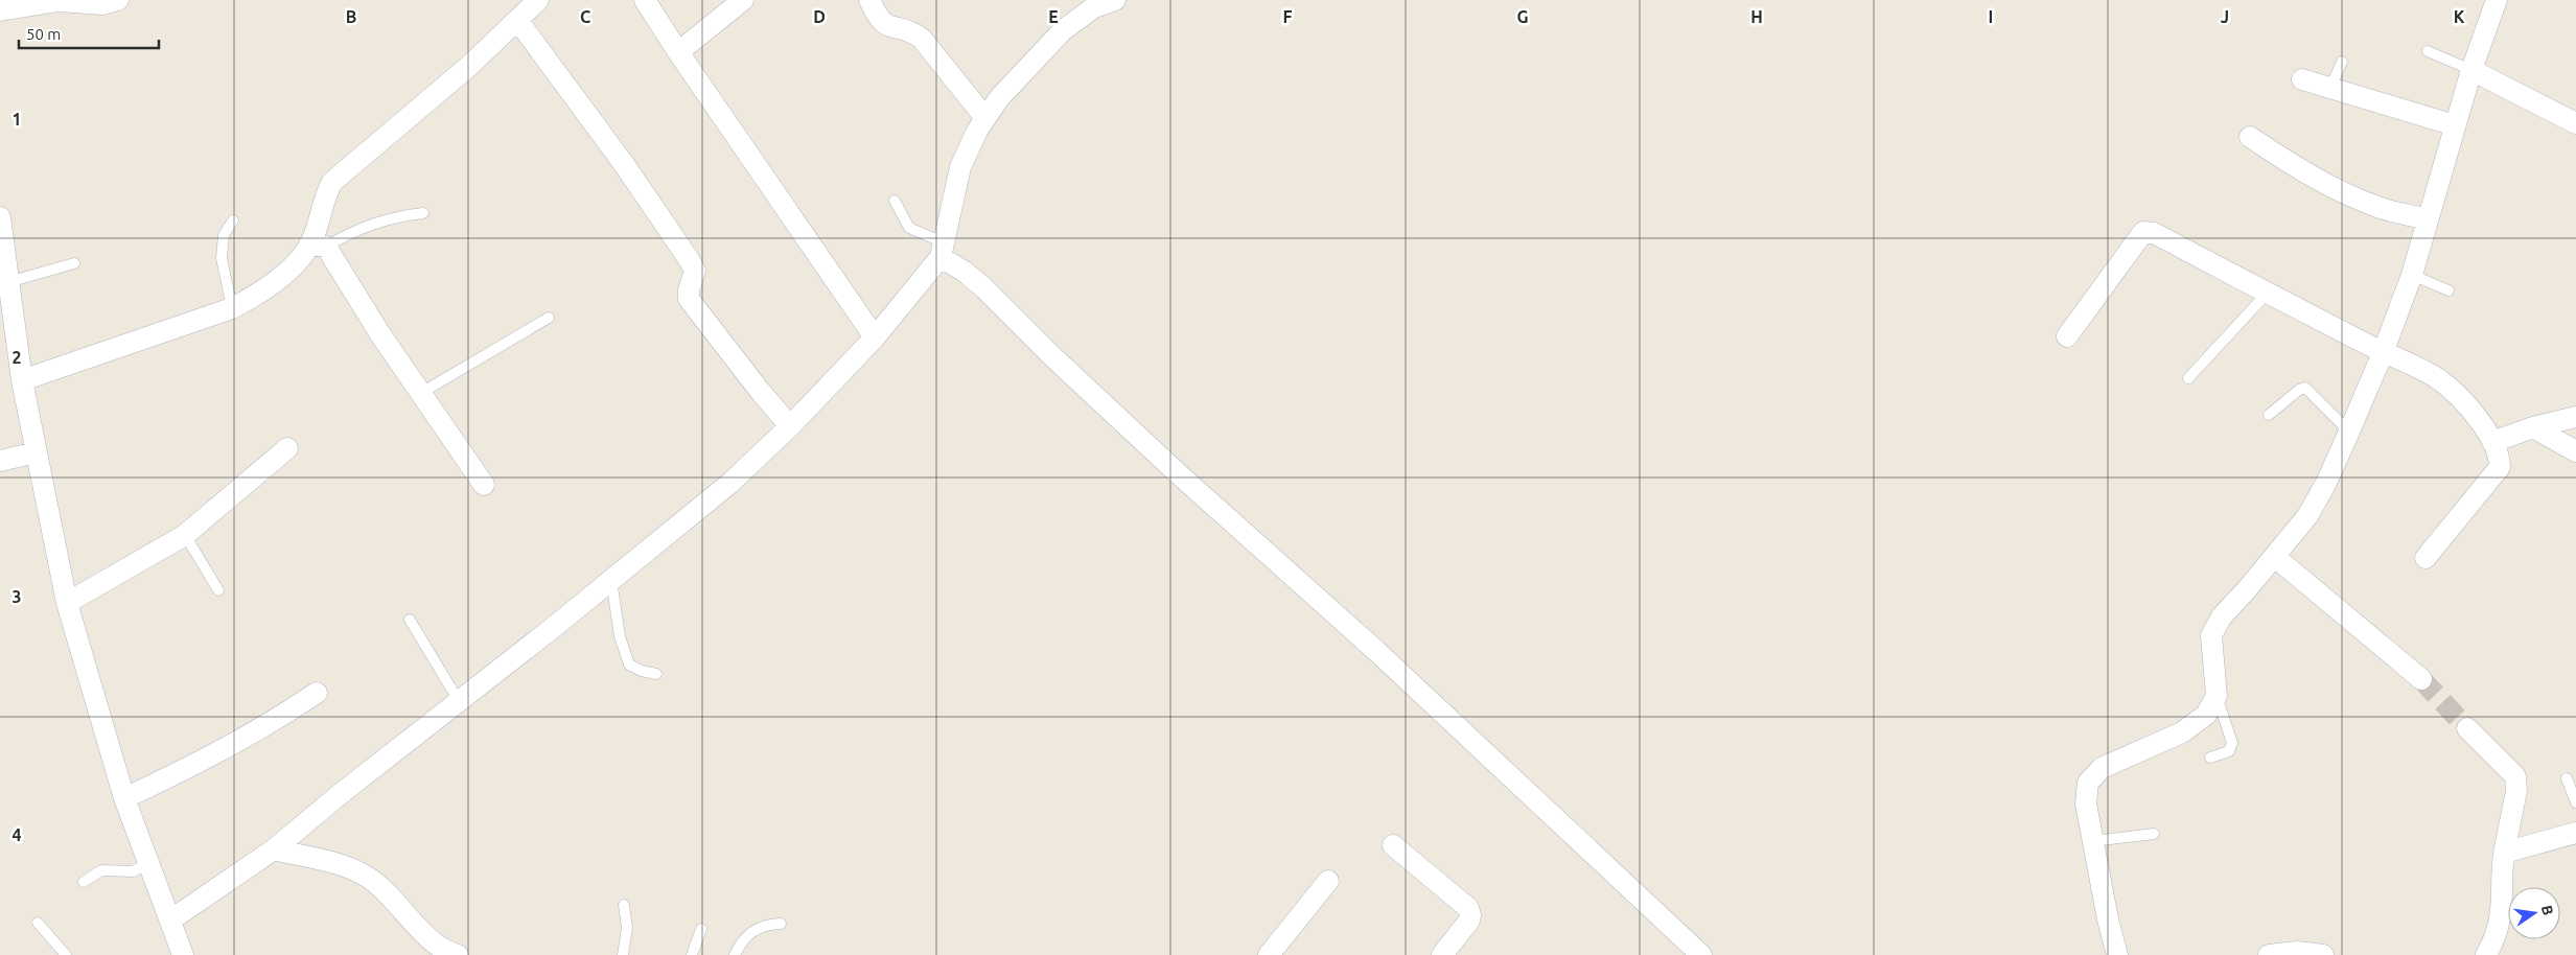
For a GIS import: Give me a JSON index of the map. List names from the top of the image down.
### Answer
{
  "scale_bar": "50 m",
  "north": "right",
  "grid": {
    "columns": [
      "B",
      "C",
      "D",
      "E",
      "F",
      "G",
      "H",
      "I",
      "J",
      "K"
    ],
    "rows": [
      "1",
      "2",
      "3",
      "4"
    ]
  }
}
